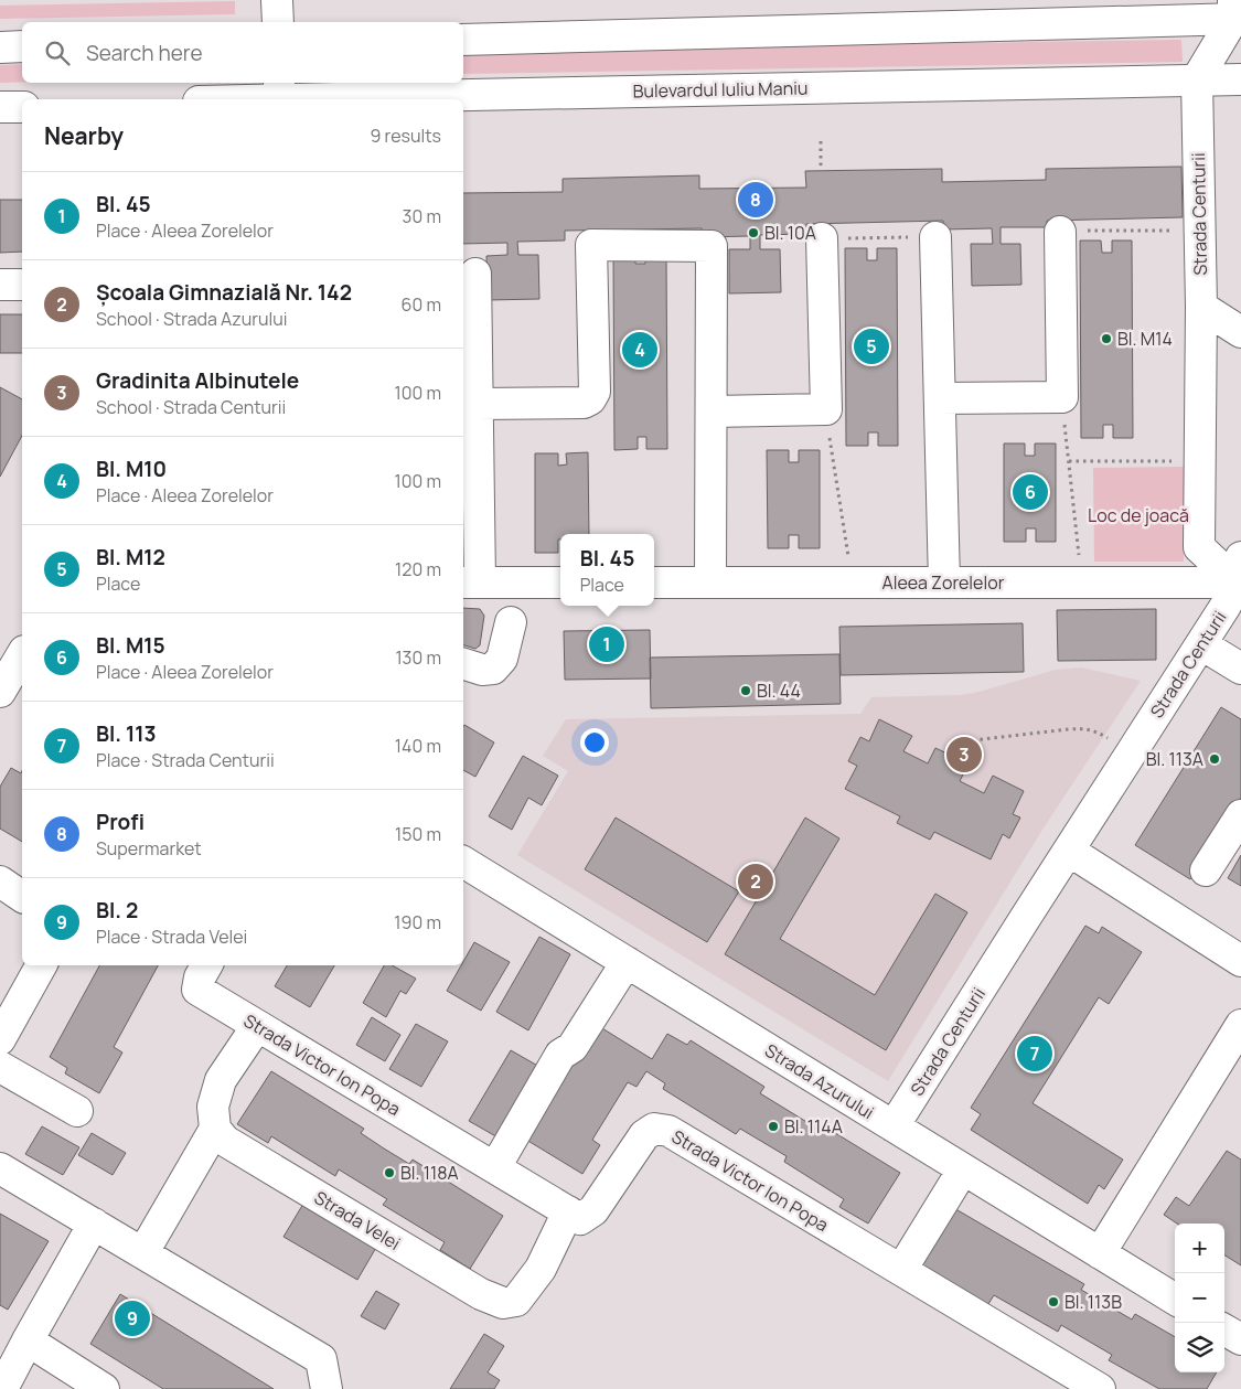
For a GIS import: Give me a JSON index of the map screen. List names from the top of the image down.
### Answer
{
  "streets": {
    "street": [
      "Bulevardul Iuliu Maniu",
      "Strada Centurii",
      "Aleea Zorelelor",
      "Strada Victor Ion Popa",
      "Strada Azurului",
      "Strada Velei"
    ]
  },
  "crossings": [
    ["Bulevardul Iuliu Maniu", "Strada Centurii"],
    ["Strada Centurii", "Aleea Zorelelor"],
    ["Strada Centurii", "Strada Azurului"],
    ["Strada Victor Ion Popa", "Strada Velei"]
  ],
  "parks": ["Loc de joacă"],
  "places": [
    "Bl. 10A",
    "Bl. M14",
    "Bl. 44",
    "Bl. 113A",
    "Bl. 114A",
    "Bl. 118A",
    "Bl. 113B"
  ],
  "page": {
    "search": "Search here",
    "heading": ["Nearby", "9 results"],
    "list": [
      {
        "mark": "1",
        "name": "Bl. 45",
        "note": "Place · Aleea Zorelelor",
        "value": "30 m"
      },
      {
        "mark": "2",
        "name": "Școala Gimnazială Nr. 142",
        "note": "School · Strada Azurului",
        "value": "60 m"
      },
      {
        "mark": "3",
        "name": "Gradinita Albinutele",
        "note": "School · Strada Centurii",
        "value": "100 m"
      },
      {
        "mark": "4",
        "name": "Bl. M10",
        "note": "Place · Aleea Zorelelor",
        "value": "100 m"
      },
      {
        "mark": "5",
        "name": "Bl. M12",
        "note": "Place",
        "value": "120 m"
      },
      {
        "mark": "6",
        "name": "Bl. M15",
        "note": "Place · Aleea Zorelelor",
        "value": "130 m"
      },
      {
        "mark": "7",
        "name": "Bl. 113",
        "note": "Place · Strada Centurii",
        "value": "140 m"
      },
      {
        "mark": "8",
        "name": "Profi",
        "note": "Supermarket",
        "value": "150 m"
      },
      {
        "mark": "9",
        "name": "Bl. 2",
        "note": "Place · Strada Velei",
        "value": "190 m"
      }
    ],
    "pins": [
      "8",
      "5",
      "4",
      "6",
      "1",
      "3",
      "2",
      "7",
      "9"
    ],
    "popup": ["Bl. 45", "Place"],
    "map_buttons": ["+", "−"]
  }
}
